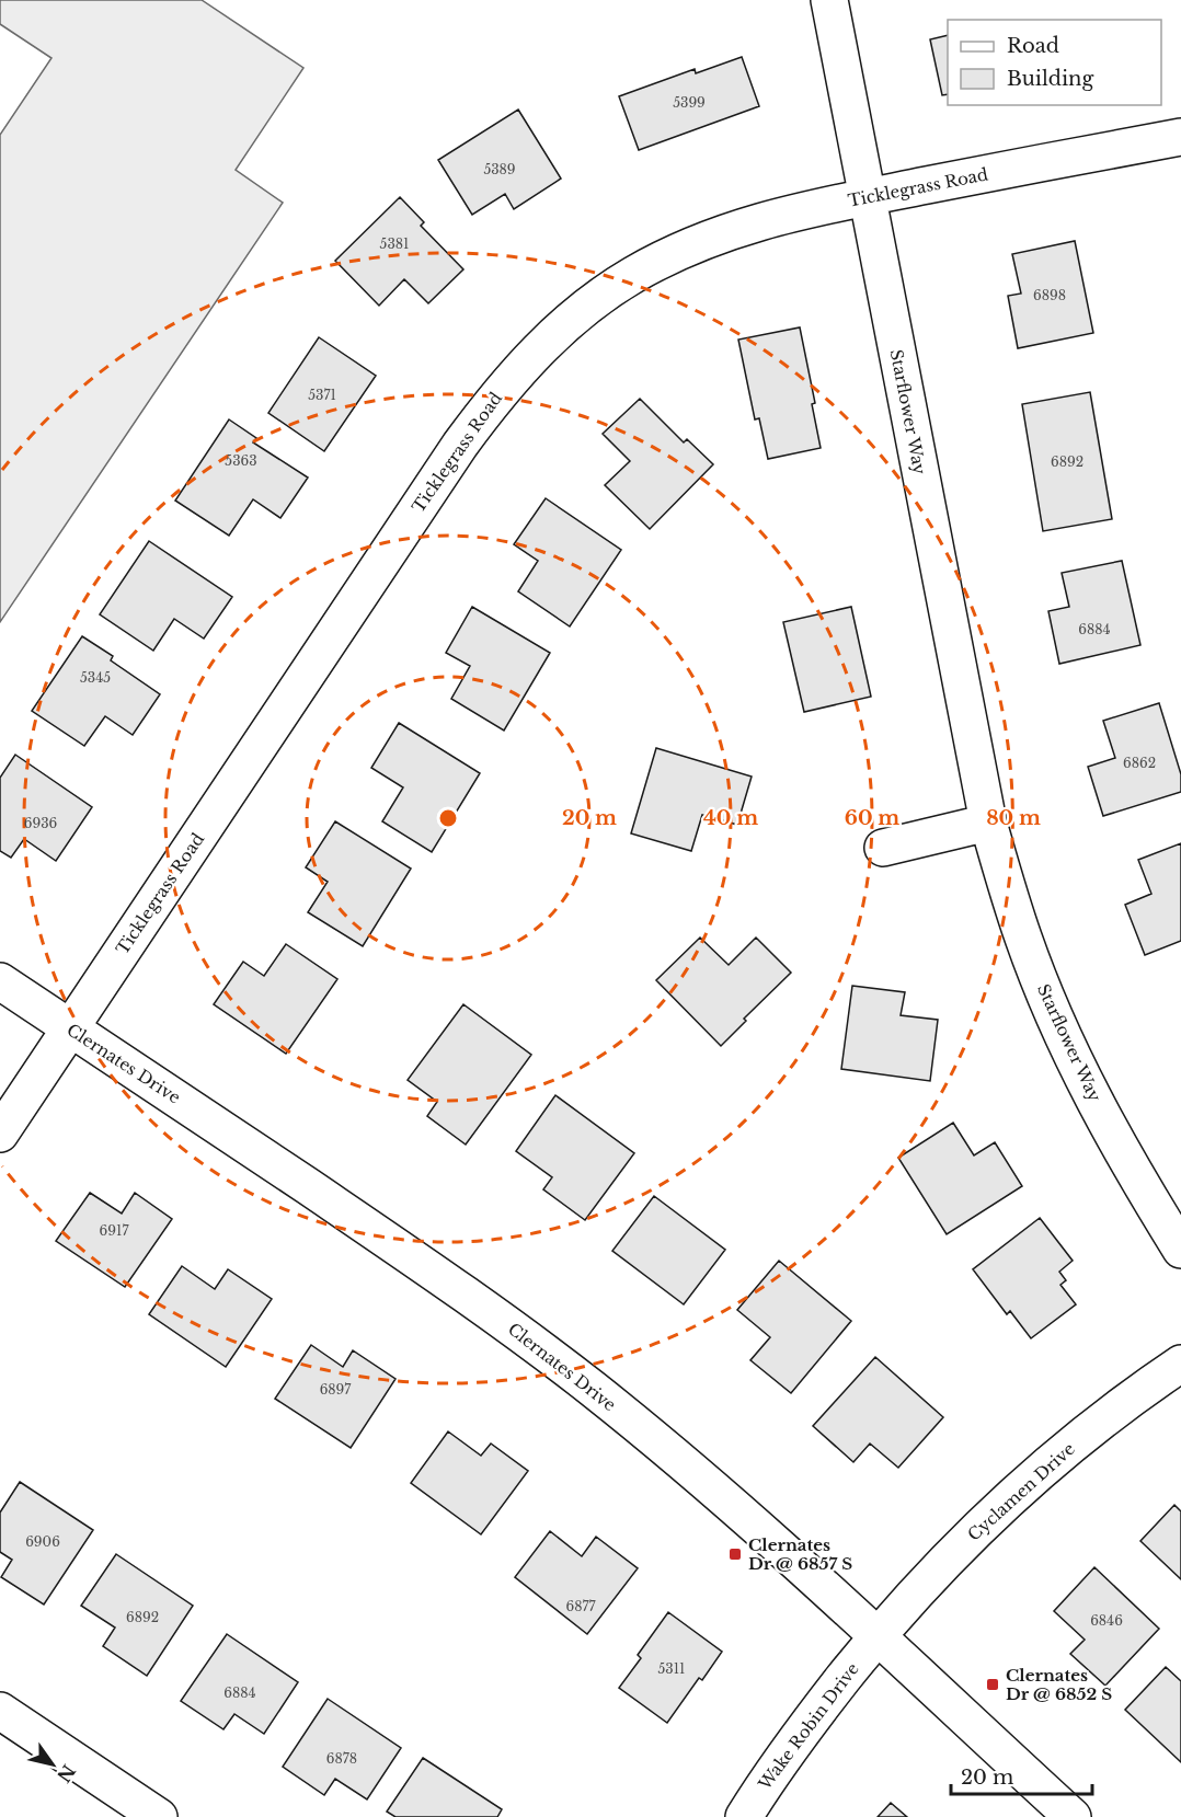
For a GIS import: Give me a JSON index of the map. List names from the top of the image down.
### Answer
{
  "streets": {
    "street": [
      "Ticklegrass Road",
      "Starflower Way",
      "Clernates Drive",
      "Cyclamen Drive",
      "Wake Robin Drive"
    ]
  },
  "crossings": [
    ["Ticklegrass Road", "Starflower Way"],
    ["Ticklegrass Road", "Clernates Drive"],
    ["Clernates Drive", "Cyclamen Drive"],
    ["Clernates Drive", "Wake Robin Drive"],
    ["Cyclamen Drive", "Wake Robin Drive"]
  ],
  "places": {
    "transit": ["Clernates Dr @ 6857 S", "Clernates Dr @ 6852 S"]
  },
  "house_numbers": [
    "5399",
    "5389",
    "5381",
    "6898",
    "5371",
    "5363",
    "6892",
    "6884",
    "5345",
    "6862",
    "6936",
    "6917",
    "6897",
    "6906",
    "6877",
    "6892",
    "6846",
    "5311",
    "6884",
    "6878"
  ],
  "legend": ["Road", "Building"],
  "scale_bar": "20 m",
  "north": "bottom right",
  "rings": [
    "20 m",
    "40 m",
    "60 m",
    "80 m"
  ]
}
